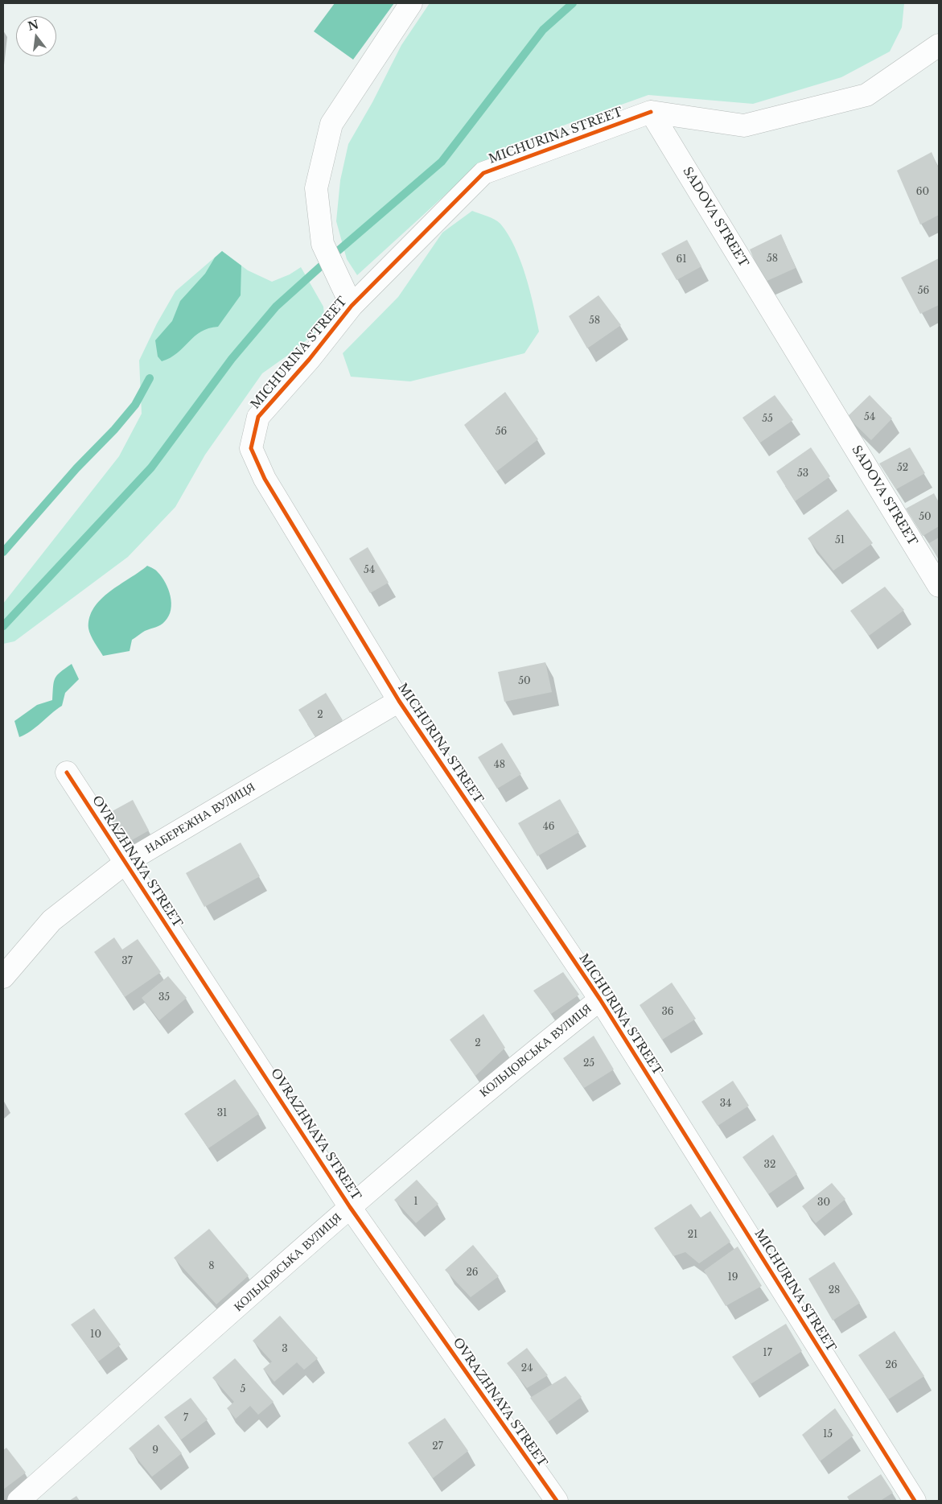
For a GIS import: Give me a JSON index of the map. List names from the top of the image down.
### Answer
{
  "streets": {
    "street": [
      "MICHURINA STREET",
      "SADOVA STREET",
      "НАБЕРЕЖНА ВУЛИЦЯ",
      "OVRAZHNAYA STREET",
      "КОЛЬЦОВСЬКА ВУЛИЦЯ"
    ]
  },
  "crossings": [
    ["MICHURINA STREET", "SADOVA STREET"],
    ["MICHURINA STREET", "НАБЕРЕЖНА ВУЛИЦЯ"],
    ["MICHURINA STREET", "КОЛЬЦОВСЬКА ВУЛИЦЯ"],
    ["НАБЕРЕЖНА ВУЛИЦЯ", "OVRAZHNAYA STREET"],
    ["OVRAZHNAYA STREET", "КОЛЬЦОВСЬКА ВУЛИЦЯ"]
  ],
  "house_numbers": [
    "60",
    "58",
    "61",
    "56",
    "58",
    "54",
    "55",
    "56",
    "52",
    "53",
    "50",
    "51",
    "54",
    "50",
    "2",
    "48",
    "46",
    "37",
    "35",
    "36",
    "2",
    "25",
    "34",
    "31",
    "32",
    "1",
    "30",
    "21",
    "8",
    "26",
    "19",
    "28",
    "10",
    "3",
    "17",
    "26",
    "24",
    "5",
    "7",
    "15",
    "27",
    "9"
  ],
  "north": "top"
}
